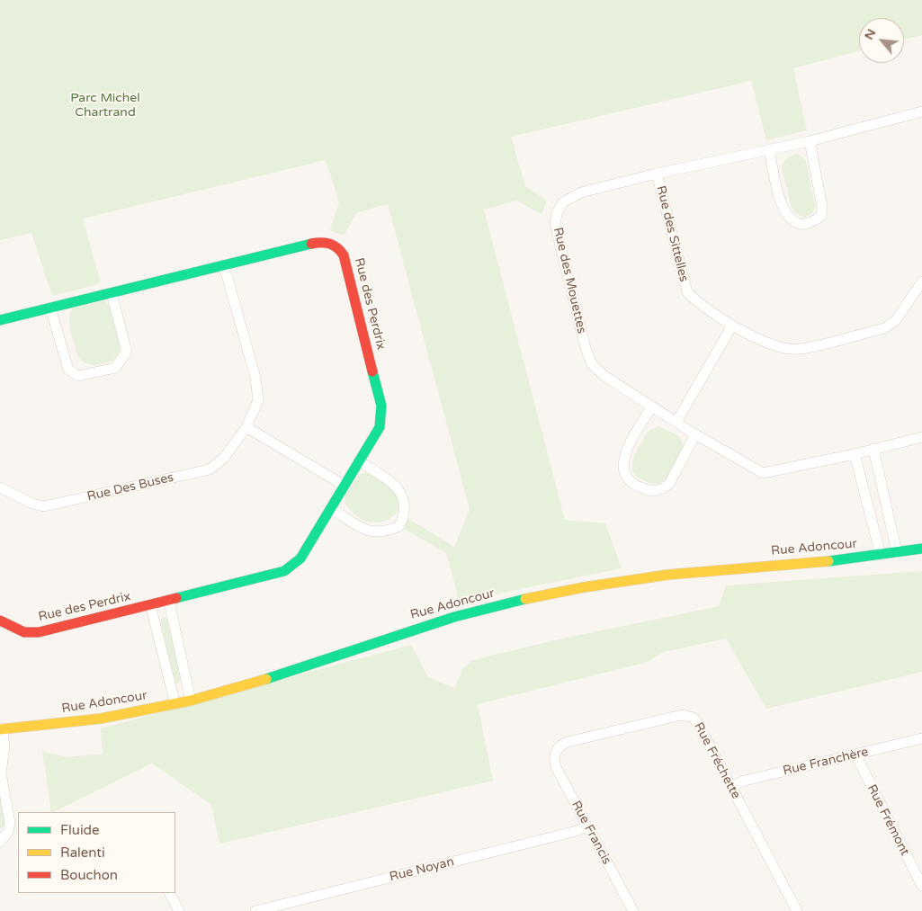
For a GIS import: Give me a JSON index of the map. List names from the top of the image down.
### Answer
{
  "streets": {
    "street": [
      "Rue des Sittelles",
      "Rue des Mouettes",
      "Rue des Perdrix",
      "Rue Des Buses",
      "Rue Adoncour",
      "Rue Fréchette",
      "Rue Franchère",
      "Rue Frémont",
      "Rue Francis",
      "Rue Noyan"
    ]
  },
  "crossings": [
    ["Rue des Sittelles", "Rue des Mouettes"],
    ["Rue des Perdrix", "Rue Des Buses"],
    ["Rue des Perdrix", "Rue Adoncour"],
    ["Rue Fréchette", "Rue Franchère"],
    ["Rue Fréchette", "Rue Francis"],
    ["Rue Franchère", "Rue Frémont"],
    ["Rue Francis", "Rue Noyan"]
  ],
  "parks": ["Parc Michel Chartrand"],
  "legend": ["Fluide", "Ralenti", "Bouchon"],
  "north": "top left"
}
